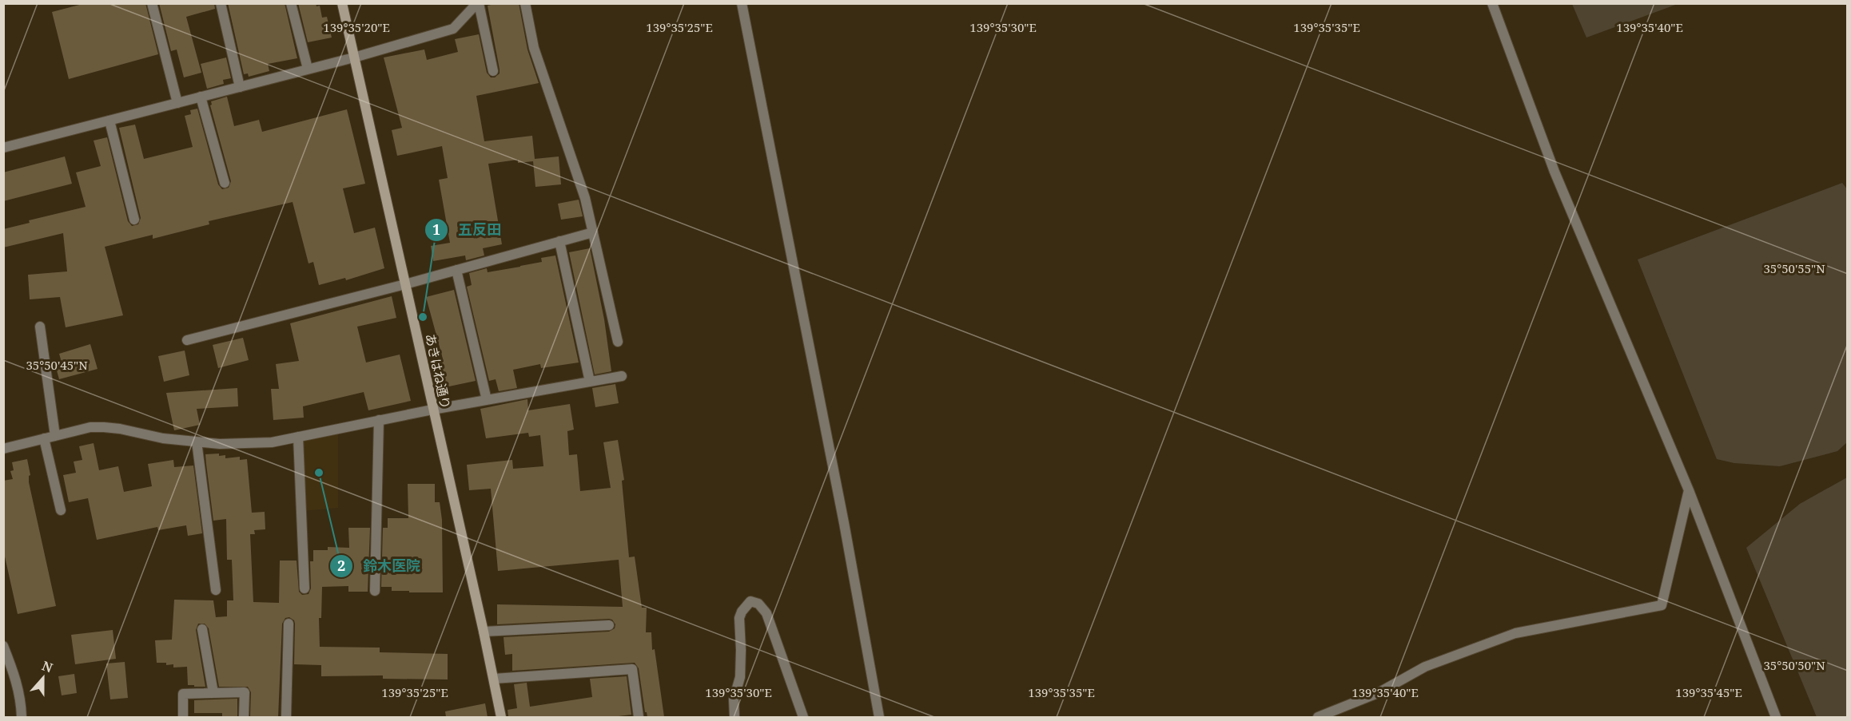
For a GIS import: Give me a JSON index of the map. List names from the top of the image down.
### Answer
{
  "streets": {
    "street": ["あきはね通り"]
  },
  "places": ["五反田", "鈴木医院"],
  "north": "top",
  "coordinates": [
    "139°35'20\"E",
    "139°35'25\"E",
    "139°35'30\"E",
    "139°35'35\"E",
    "139°35'40\"E",
    "35°50'55\"N",
    "35°50'45\"N",
    "35°50'50\"N",
    "139°35'45\"E"
  ]
}
